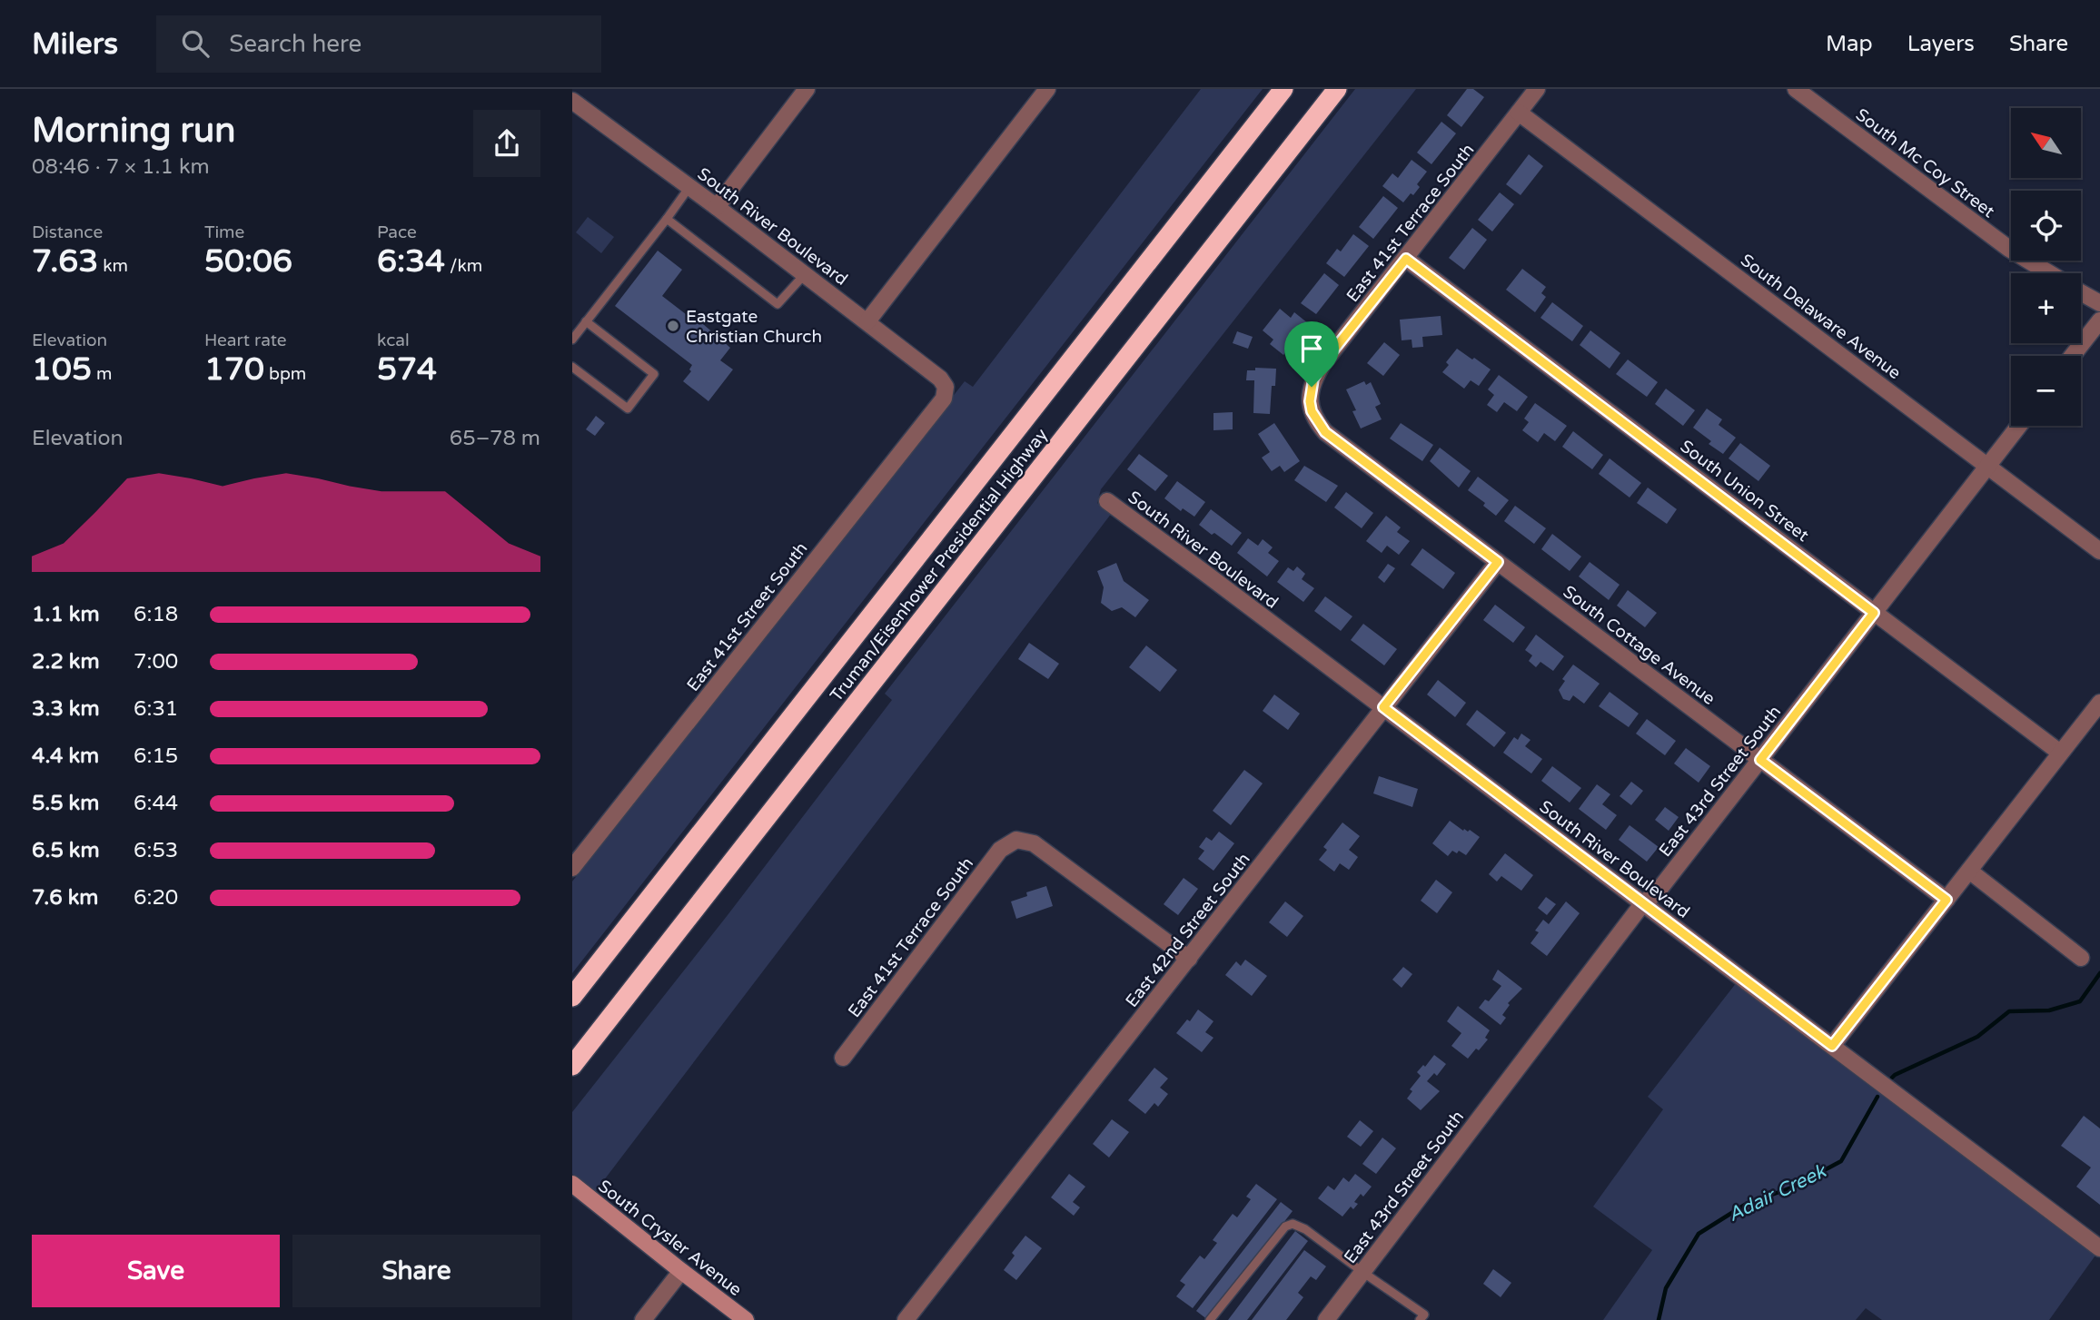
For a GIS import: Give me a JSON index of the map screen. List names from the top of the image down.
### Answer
{
  "streets": {
    "highway": ["Truman/Eisenhower Presidential Highway"],
    "main road": ["South Crysler Avenue"],
    "street": [
      "South Mc Coy Street",
      "East 41st Terrace South",
      "South River Boulevard",
      "South Delaware Avenue",
      "South Union Street",
      "East 41st Street South",
      "South Cottage Avenue",
      "East 43rd Street South",
      "East 42nd Street South"
    ]
  },
  "crossings": [
    ["East 41st Terrace South", "South Delaware Avenue"],
    ["East 41st Terrace South", "South Union Street"],
    ["East 41st Terrace South", "South Cottage Avenue"],
    ["East 41st Terrace South", "East 42nd Street South"],
    ["South River Boulevard", "East 41st Street South"],
    ["South River Boulevard", "East 43rd Street South"],
    ["South River Boulevard", "East 42nd Street South"],
    ["South Delaware Avenue", "East 43rd Street South"],
    ["South Union Street", "East 43rd Street South"],
    ["South Cottage Avenue", "East 43rd Street South"],
    ["South Cottage Avenue", "East 42nd Street South"]
  ],
  "water": ["Adair Creek"],
  "places": ["Eastgate Christian Church"],
  "north": "top left",
  "page": {
    "header": "Milers",
    "search": "Search here",
    "nav": ["Map", "Layers", "Share"],
    "heading": ["Morning run", "08:46 · 7 × 1.1 km"],
    "map_buttons": ["+", "−"],
    "stats": [
      ["Distance", "7.63 km"],
      ["Time", "50:06"],
      ["Pace", "6:34 /km"],
      ["Elevation", "105 m"],
      ["Heart rate", "170 bpm"],
      ["kcal", "574"]
    ],
    "chart": ["Elevation", "65–78 m"],
    "list": [
      {
        "name": "1.1 km",
        "note": "6:18"
      },
      {
        "name": "2.2 km",
        "note": "7:00"
      },
      {
        "name": "3.3 km",
        "note": "6:31"
      },
      {
        "name": "4.4 km",
        "note": "6:15"
      },
      {
        "name": "5.5 km",
        "note": "6:44"
      },
      {
        "name": "6.5 km",
        "note": "6:53"
      },
      {
        "name": "7.6 km",
        "note": "6:20"
      }
    ],
    "buttons": ["Save", "Share"]
  }
}
